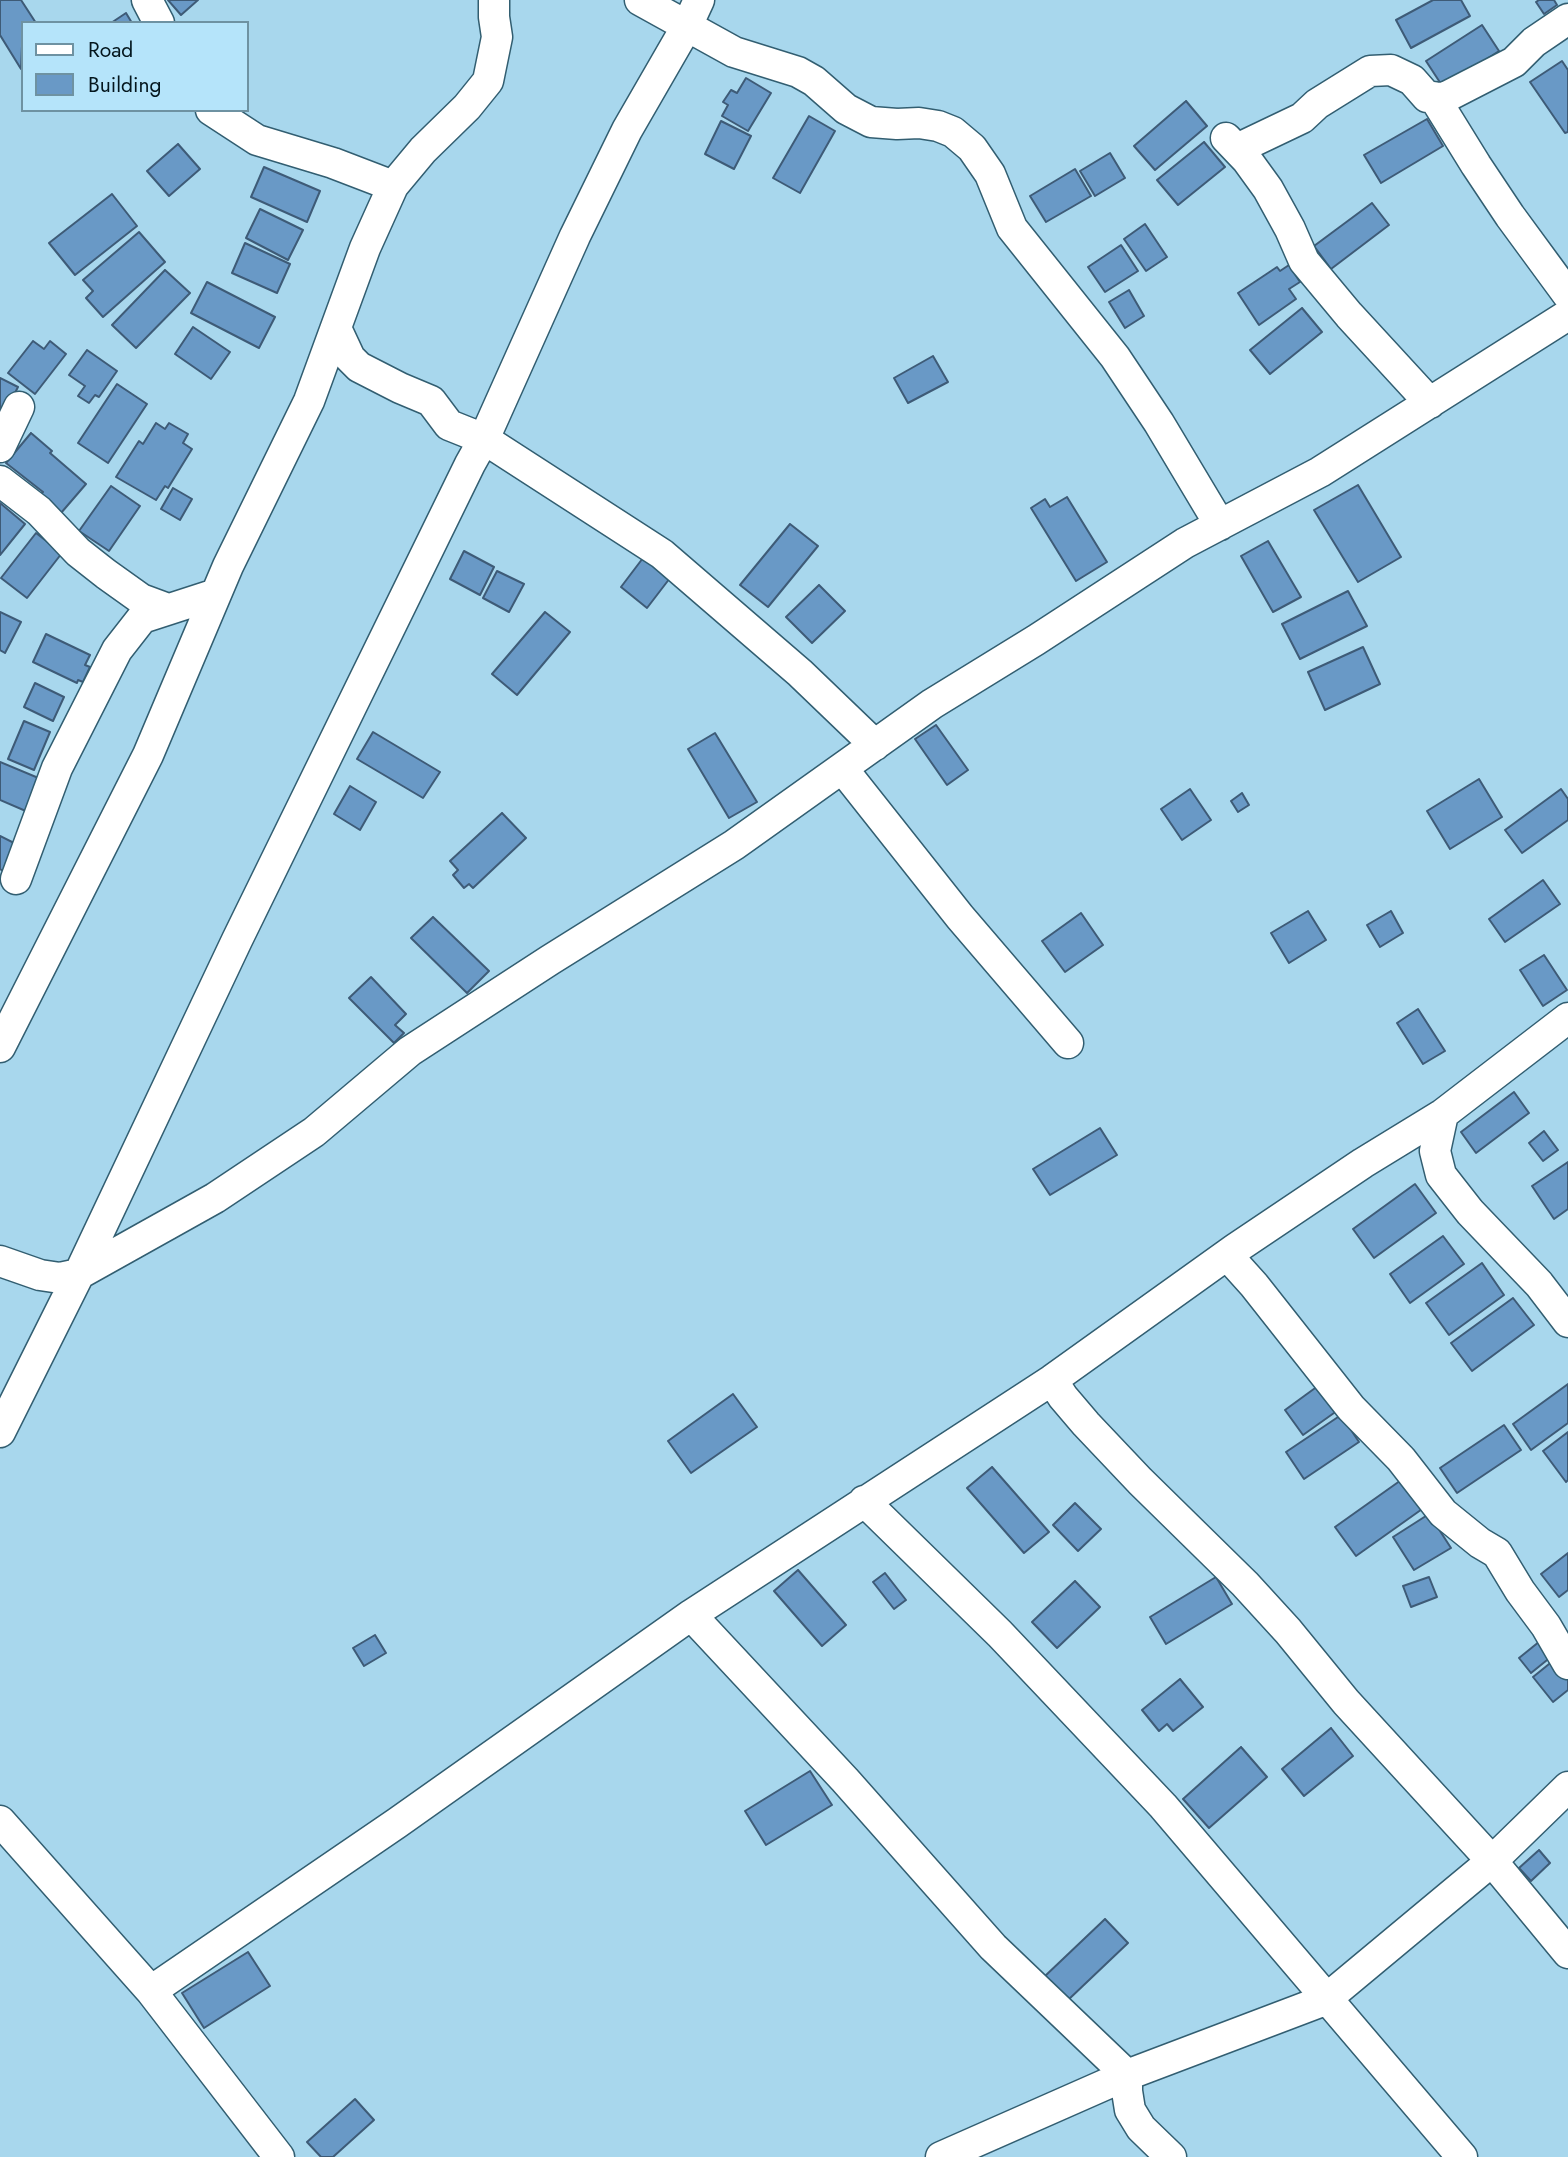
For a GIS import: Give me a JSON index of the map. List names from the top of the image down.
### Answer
{
  "legend": ["Road", "Building"]
}
